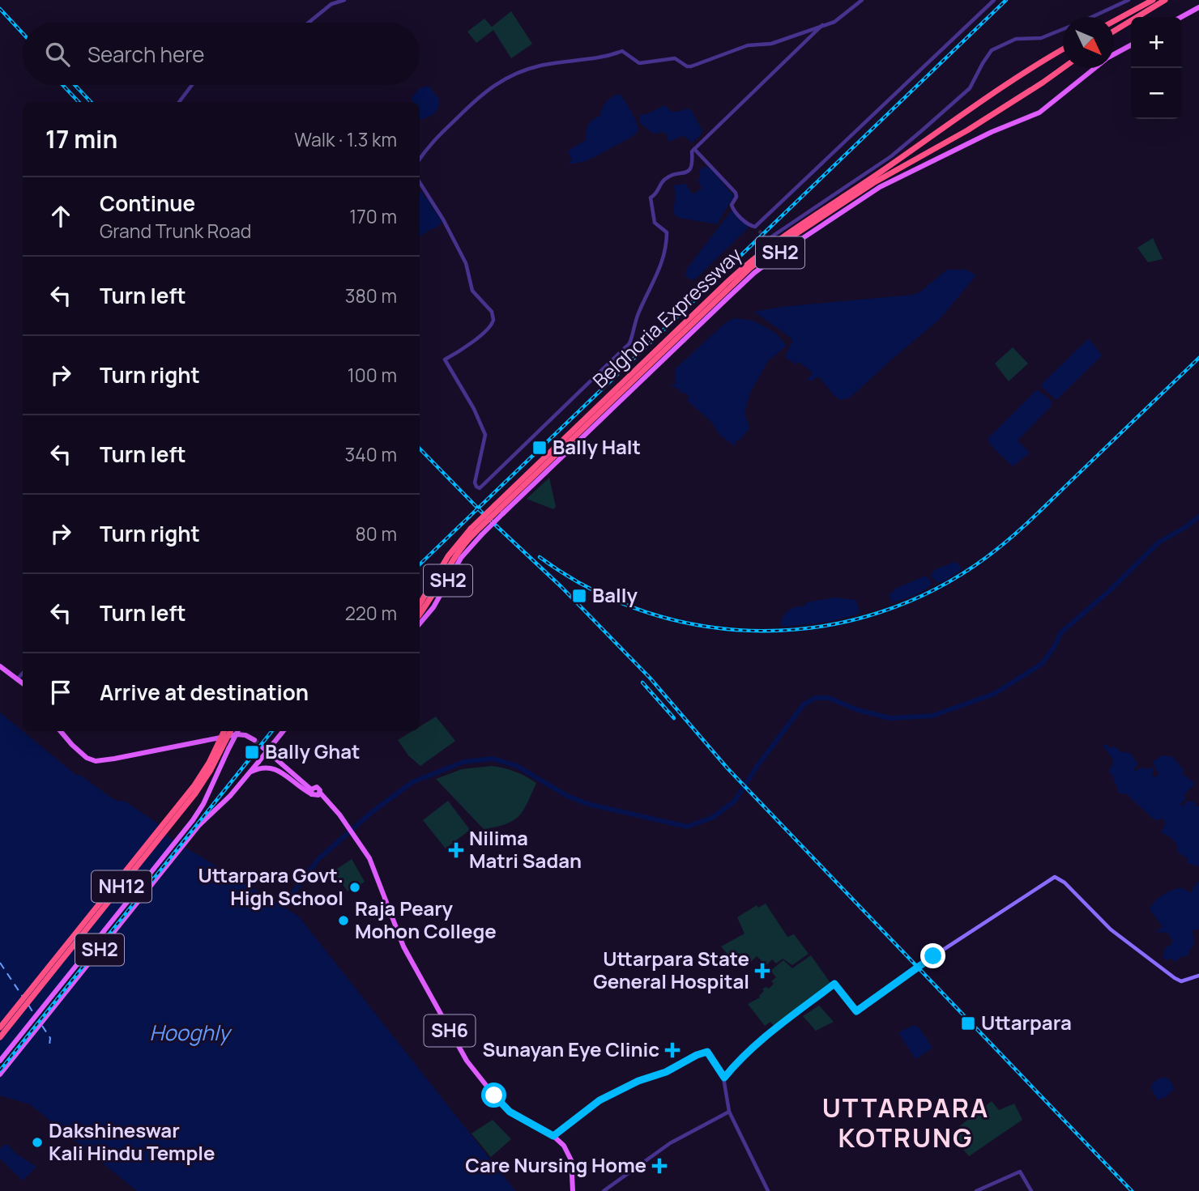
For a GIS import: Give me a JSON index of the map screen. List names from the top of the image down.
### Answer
{
  "streets": {
    "highway": ["Belghoria Expressway", "NH12"],
    "main road": ["SH2", "SH6"]
  },
  "crossings": [
    ["SH2", "Belghoria Expressway"]
  ],
  "districts": ["UTTARPARA KOTRUNG"],
  "water": ["Hooghly"],
  "places": {
    "transit": [
      "Bally Halt",
      "Bally",
      "Bally Ghat",
      "Uttarpara"
    ],
    "health": [
      "Nilima Matri Sadan",
      "Uttarpara State General Hospital",
      "Sunayan Eye Clinic",
      "Care Nursing Home"
    ],
    "other": ["Uttarpara Govt. High School", "Raja Peary Mohon College", "Dakshineswar Kali Hindu Temple"]
  },
  "north": "bottom right",
  "page": {
    "map_buttons": ["+", "−"],
    "search": "Search here",
    "heading": ["17 min", "Walk · 1.3 km"],
    "list": [
      ["Continue", "Grand Trunk Road", "170 m"],
      ["Turn left", "380 m"],
      ["Turn right", "100 m"],
      ["Turn left", "340 m"],
      ["Turn right", "80 m"],
      ["Turn left", "220 m"],
      "Arrive at destination"
    ]
  }
}
